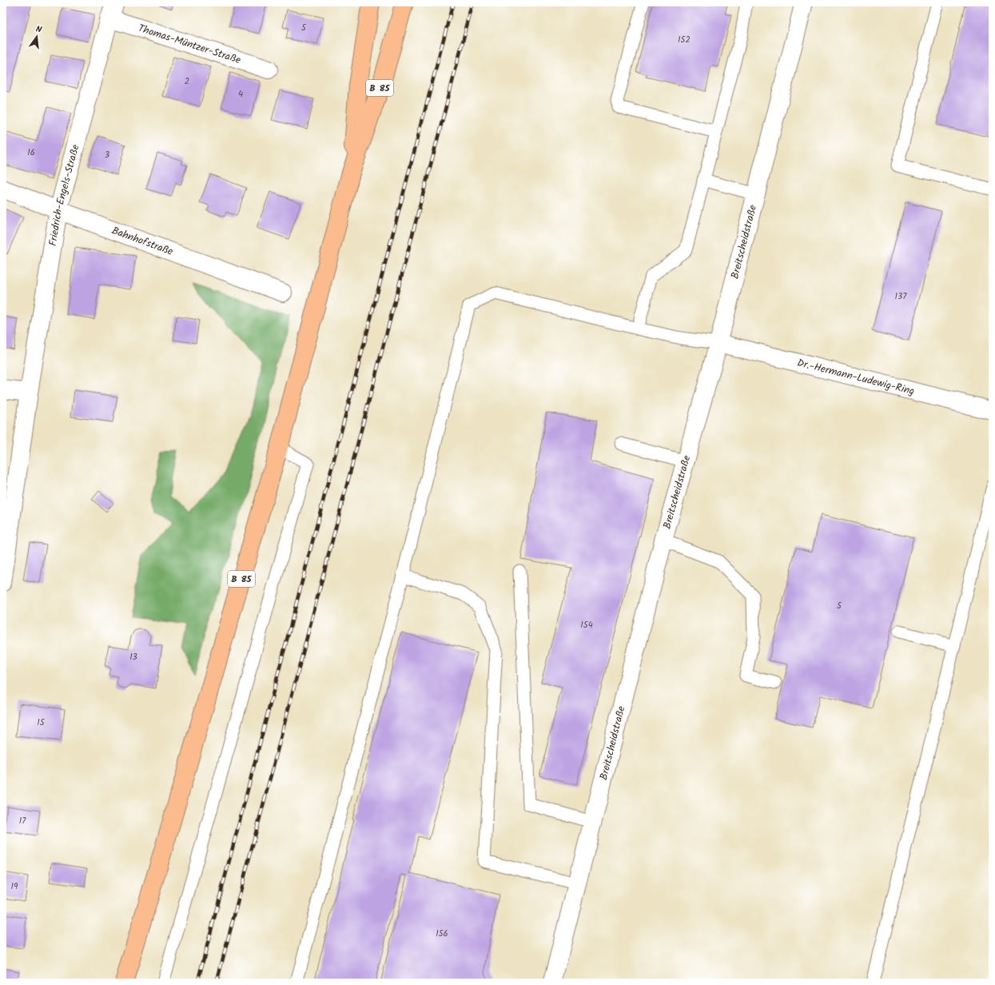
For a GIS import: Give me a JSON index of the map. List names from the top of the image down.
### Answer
{
  "streets": {
    "main road": ["B 85"],
    "street": [
      "Thomas-Müntzer-Straße",
      "Friedrich-Engels-Straße",
      "Bahnhofstraße",
      "Breitscheidstraße",
      "Dr.-Hermann-Ludewig-Ring"
    ]
  },
  "crossings": [
    ["Thomas-Müntzer-Straße", "Friedrich-Engels-Straße"],
    ["Friedrich-Engels-Straße", "Bahnhofstraße"],
    ["Breitscheidstraße", "Dr.-Hermann-Ludewig-Ring"]
  ],
  "house_numbers": [
    "5",
    "152",
    "2",
    "4",
    "16",
    "3",
    "137",
    "5",
    "154",
    "13",
    "15",
    "17",
    "19",
    "156"
  ],
  "north": "top"
}
